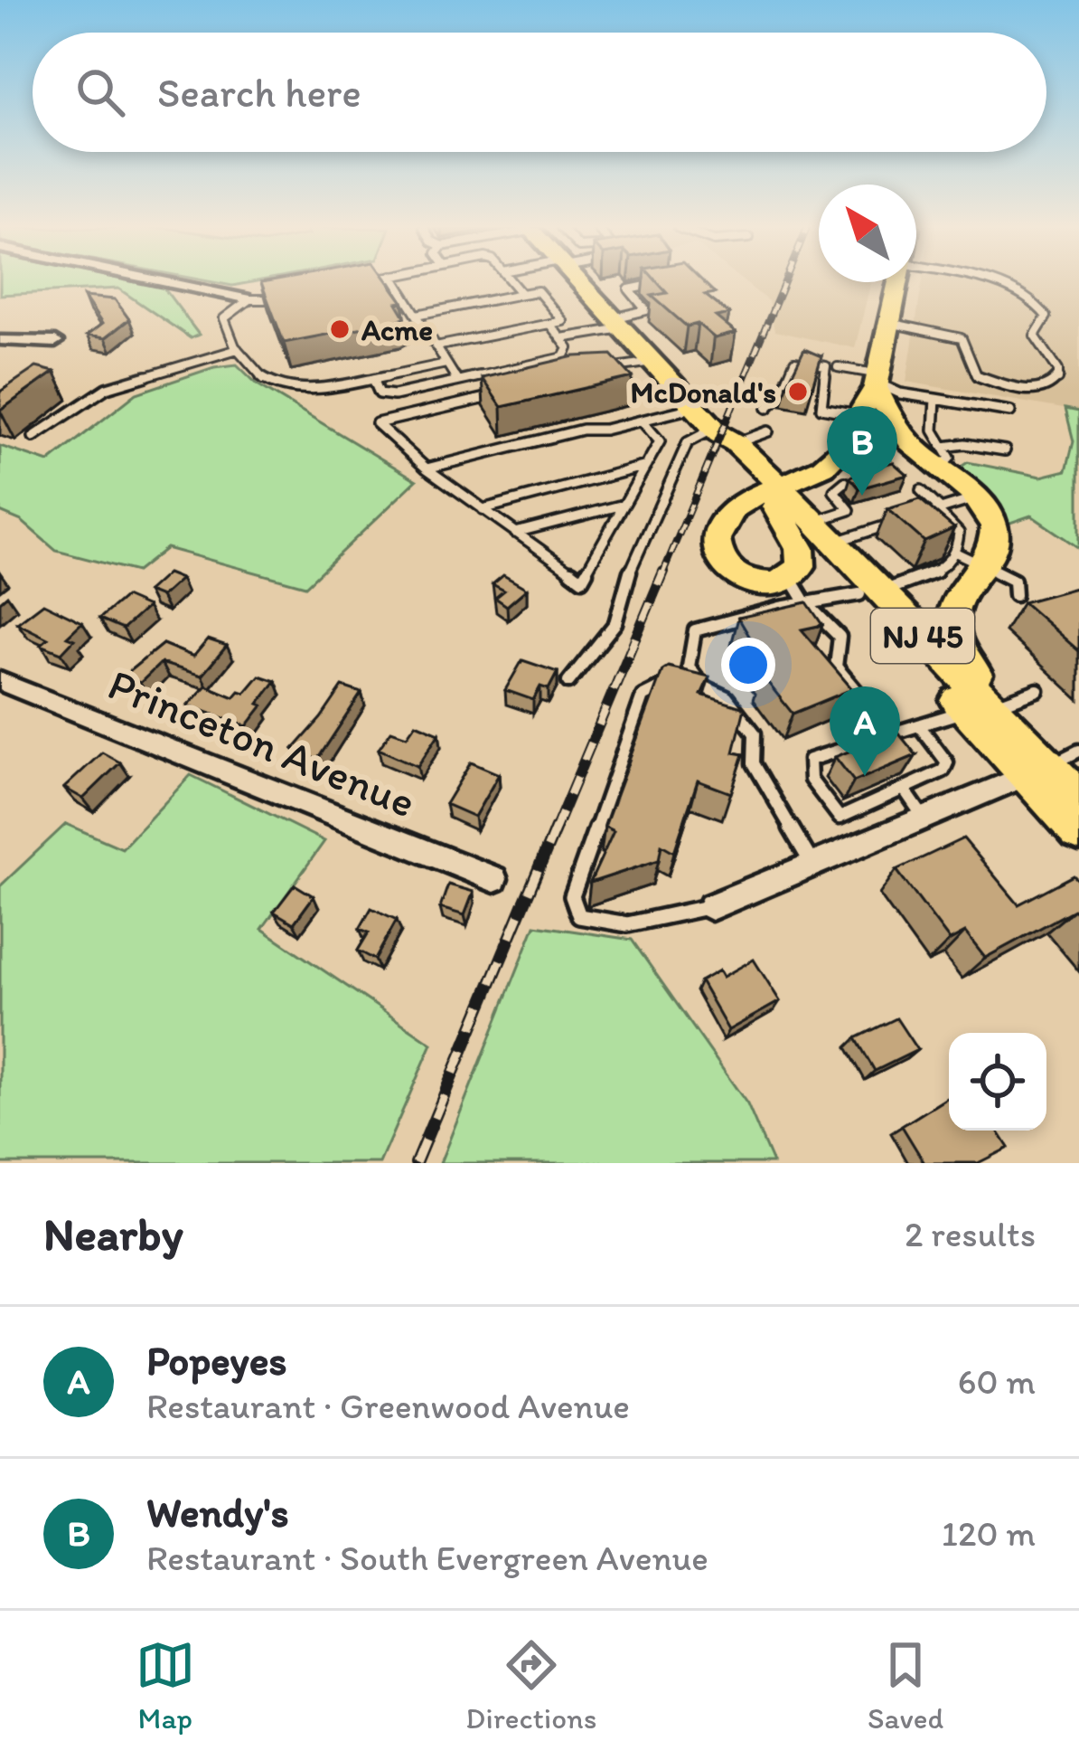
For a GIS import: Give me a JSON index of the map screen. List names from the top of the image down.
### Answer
{
  "streets": {
    "main road": ["NJ 45"],
    "street": ["Princeton Avenue"]
  },
  "places": ["Acme", "McDonald's"],
  "north": "top left",
  "page": {
    "search": "Search here",
    "pins": ["B", "A"],
    "heading": ["Nearby", "2 results"],
    "list": [
      {
        "mark": "A",
        "name": "Popeyes",
        "note": "Restaurant · Greenwood Avenue",
        "value": "60 m"
      },
      {
        "mark": "B",
        "name": "Wendy's",
        "note": "Restaurant · South Evergreen Avenue",
        "value": "120 m"
      }
    ],
    "nav": ["Map", "Directions", "Saved"]
  }
}
